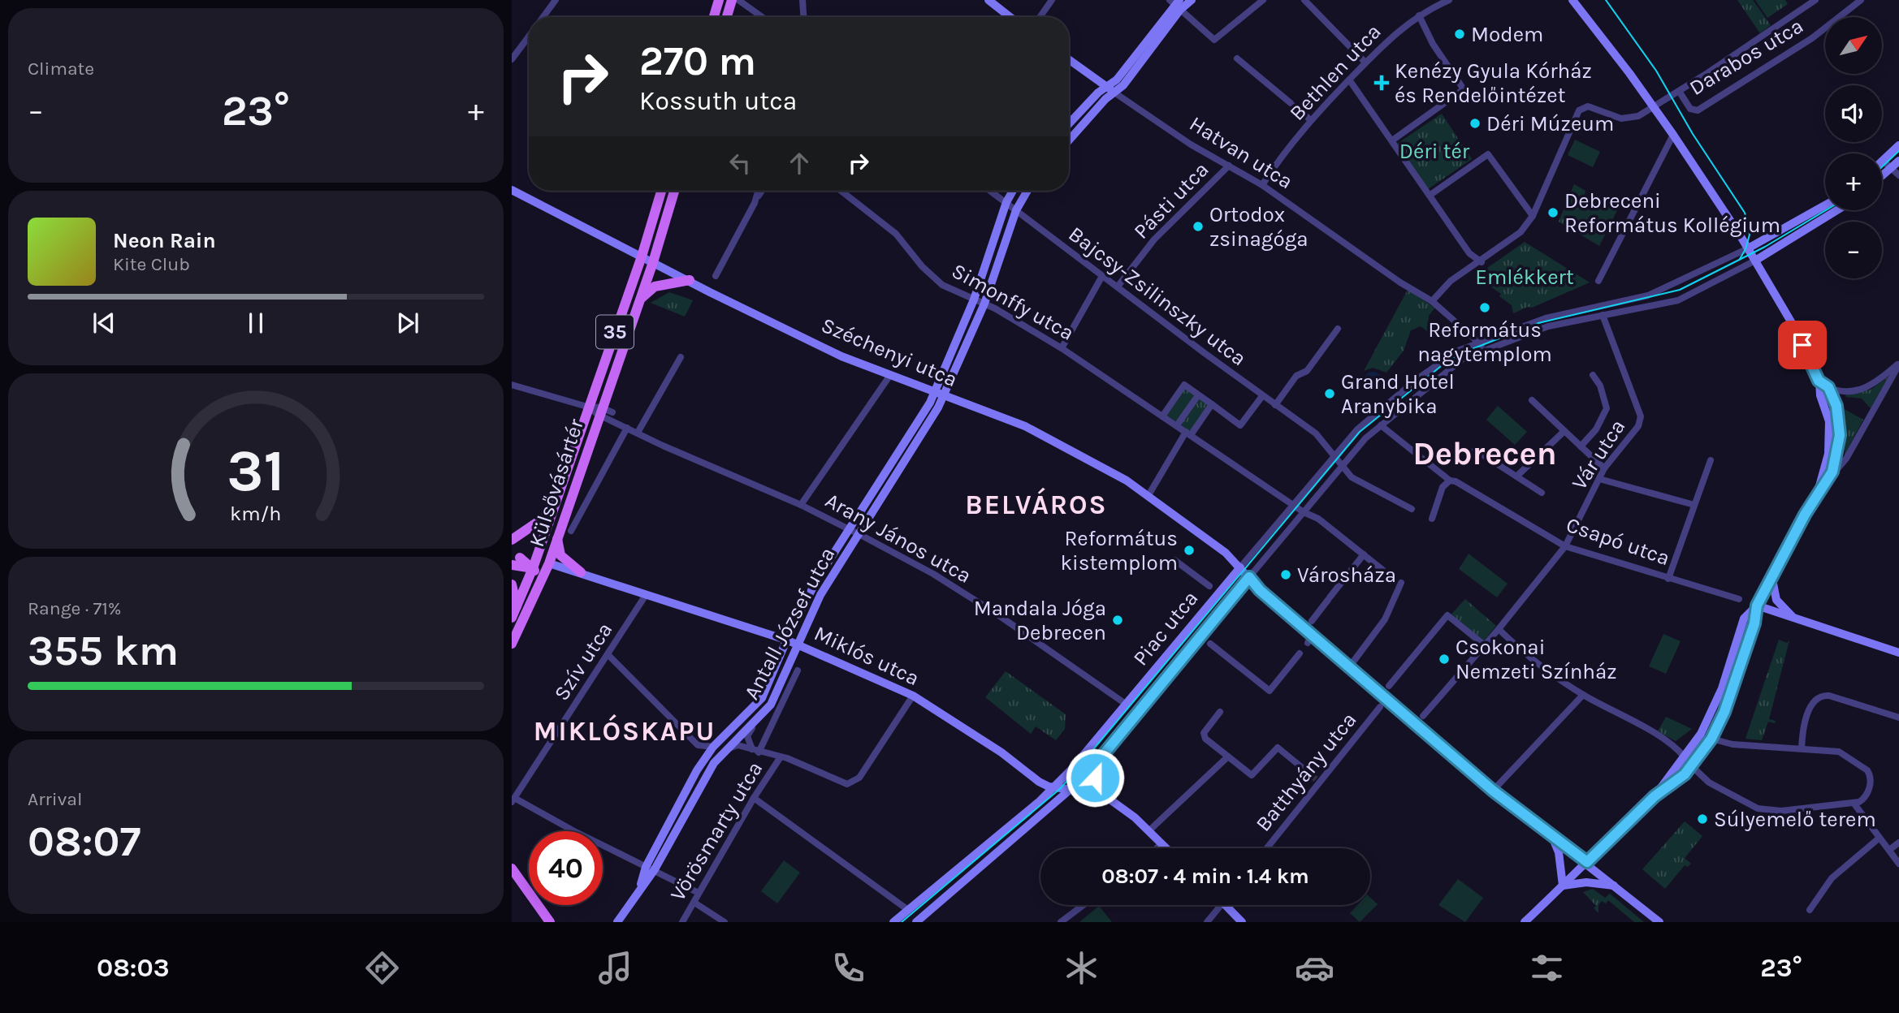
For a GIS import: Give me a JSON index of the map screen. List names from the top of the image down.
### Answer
{
  "streets": {
    "main road": ["35", "Külsővásártér"],
    "street": [
      "Darabos utca",
      "Bethlen utca",
      "Hatvan utca",
      "Pásti utca",
      "Bajcsy-Zsilinszky utca",
      "Simonffy utca",
      "Széchenyi utca",
      "Vár utca",
      "Arany János utca",
      "Csapó utca",
      "Antall József utca",
      "Piac utca",
      "Miklós utca",
      "Szív utca",
      "Batthyány utca",
      "Vörösmarty utca"
    ]
  },
  "crossings": [
    ["Darabos utca", "Hatvan utca"],
    ["Bethlen utca", "Hatvan utca"],
    ["Hatvan utca", "Pásti utca"],
    ["Hatvan utca", "Piac utca"],
    ["Pásti utca", "Bajcsy-Zsilinszky utca"],
    ["Bajcsy-Zsilinszky utca", "Piac utca"],
    ["35", "Széchenyi utca"],
    ["35", "Külsővásártér"],
    ["Széchenyi utca", "Külsővásártér"],
    ["Széchenyi utca", "Antall József utca"],
    ["Széchenyi utca", "Piac utca"],
    ["Vár utca", "Csapó utca"],
    ["Vár utca", "Piac utca"],
    ["Külsővásártér", "Arany János utca"],
    ["Külsővásártér", "Miklós utca"],
    ["Arany János utca", "Antall József utca"],
    ["Arany János utca", "Piac utca"],
    ["Csapó utca", "Piac utca"],
    ["Antall József utca", "Miklós utca"],
    ["Piac utca", "Miklós utca"],
    ["Miklós utca", "Szív utca"]
  ],
  "districts": ["Debrecen", "BELVÁROS", "MIKLÓSKAPU"],
  "parks": ["Déri tér", "Emlékkert"],
  "places": {
    "other": [
      "Modem",
      "Déri Múzeum",
      "Debreceni Református Kollégium",
      "Ortodox zsinagóga",
      "Református nagytemplom",
      "Grand Hotel Aranybika",
      "Református kistemplom",
      "Városháza",
      "Mandala Jóga Debrecen",
      "Csokonai Nemzeti Színház",
      "Súlyemelő terem"
    ],
    "health": ["Kenézy Gyula Kórház és Rendelőintézet"]
  },
  "north": "top right",
  "page": {
    "tile": [
      "Climate",
      ["Range · 71%", "355 km"],
      ["Arrival", "08:07"]
    ],
    "map_buttons": ["+", "−"],
    "turn": ["270 m", "Kossuth utca"],
    "heat": ["−", "23°", "+"],
    "song": ["Neon Rain", "Kite Club"],
    "limit": "40",
    "trip": "08:07 · 4 min · 1.4 km",
    "tabs": ["08:03", "23°"],
    "gauge": ["31", "km/h"]
  }
}
